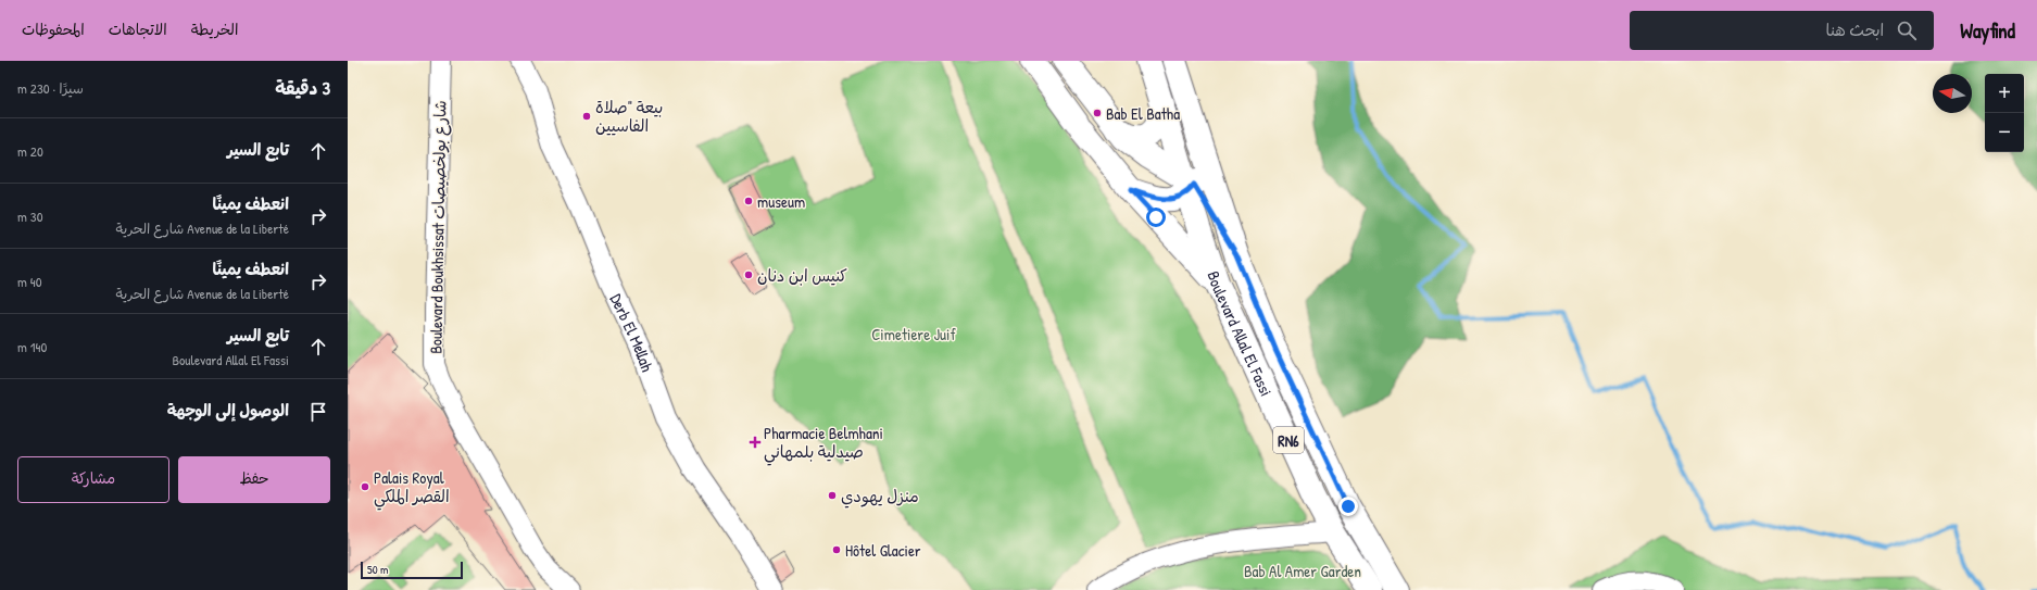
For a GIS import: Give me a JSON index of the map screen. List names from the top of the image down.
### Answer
{
  "streets": {
    "main road": ["Boulevard Allal El Fassi", "RN6"],
    "street": ["Boulevard Boukhsissat شارع بولخصيصات", "Derb El Mellah"]
  },
  "parks": ["Cimetiere Juif", "Bab Al Amer Garden"],
  "places": {
    "other": [
      "Bab El Batha",
      "بيعة \"صلاة الفاسيين",
      "museum",
      "كنيس ابن دنان",
      "Palais Royal القصر الملكي",
      "منزل يهودي",
      "Hôtel Glacier"
    ],
    "health": ["Pharmacie Belmhani صيدلية بلمهاني"]
  },
  "scale_bar": "50 m",
  "north": "left",
  "page": {
    "header": "Wayfind",
    "search": "ابحث هنا",
    "nav": ["الخريطة", "الاتجاهات", "المحفوظات"],
    "heading": ["3 دقيقة", "سيرًا · 230 m"],
    "map_buttons": ["+", "−"],
    "list": [
      ["تابع السير", "20 m"],
      ["انعطف يمينًا", "Avenue de la Liberté شارع الحرية", "30 m"],
      ["انعطف يمينًا", "Avenue de la Liberté شارع الحرية", "40 m"],
      ["تابع السير", "Boulevard Allal El Fassi", "140 m"],
      "الوصول إلى الوجهة"
    ],
    "buttons": ["حفظ", "مشاركة"],
    "scale": "50 m"
  }
}
